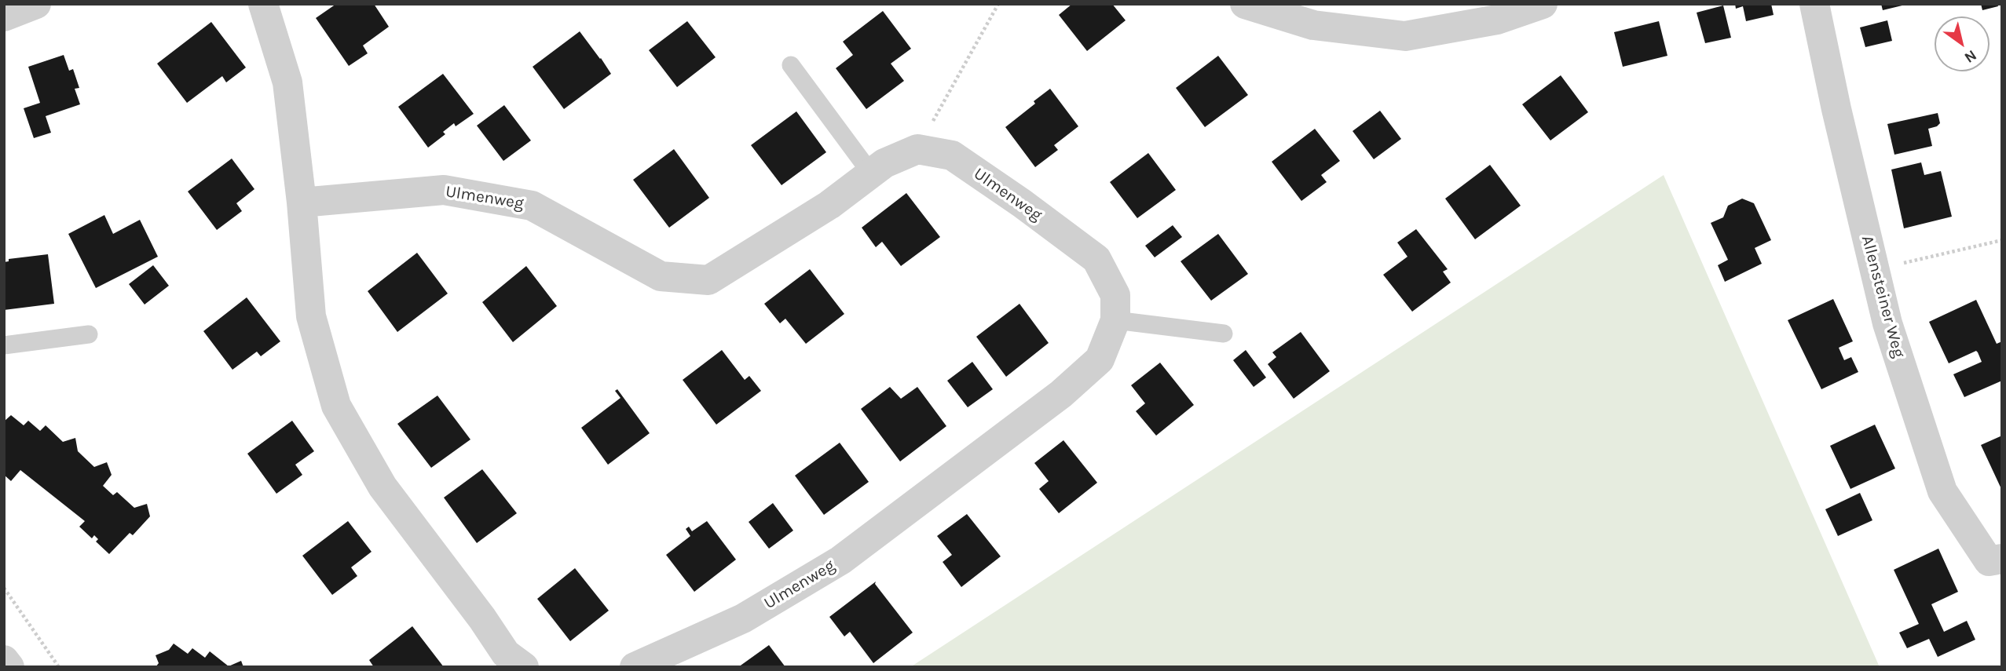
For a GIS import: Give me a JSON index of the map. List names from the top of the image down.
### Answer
{
  "streets": {
    "street": ["Ulmenweg", "Allensteiner Weg"]
  },
  "north": "bottom right"
}
